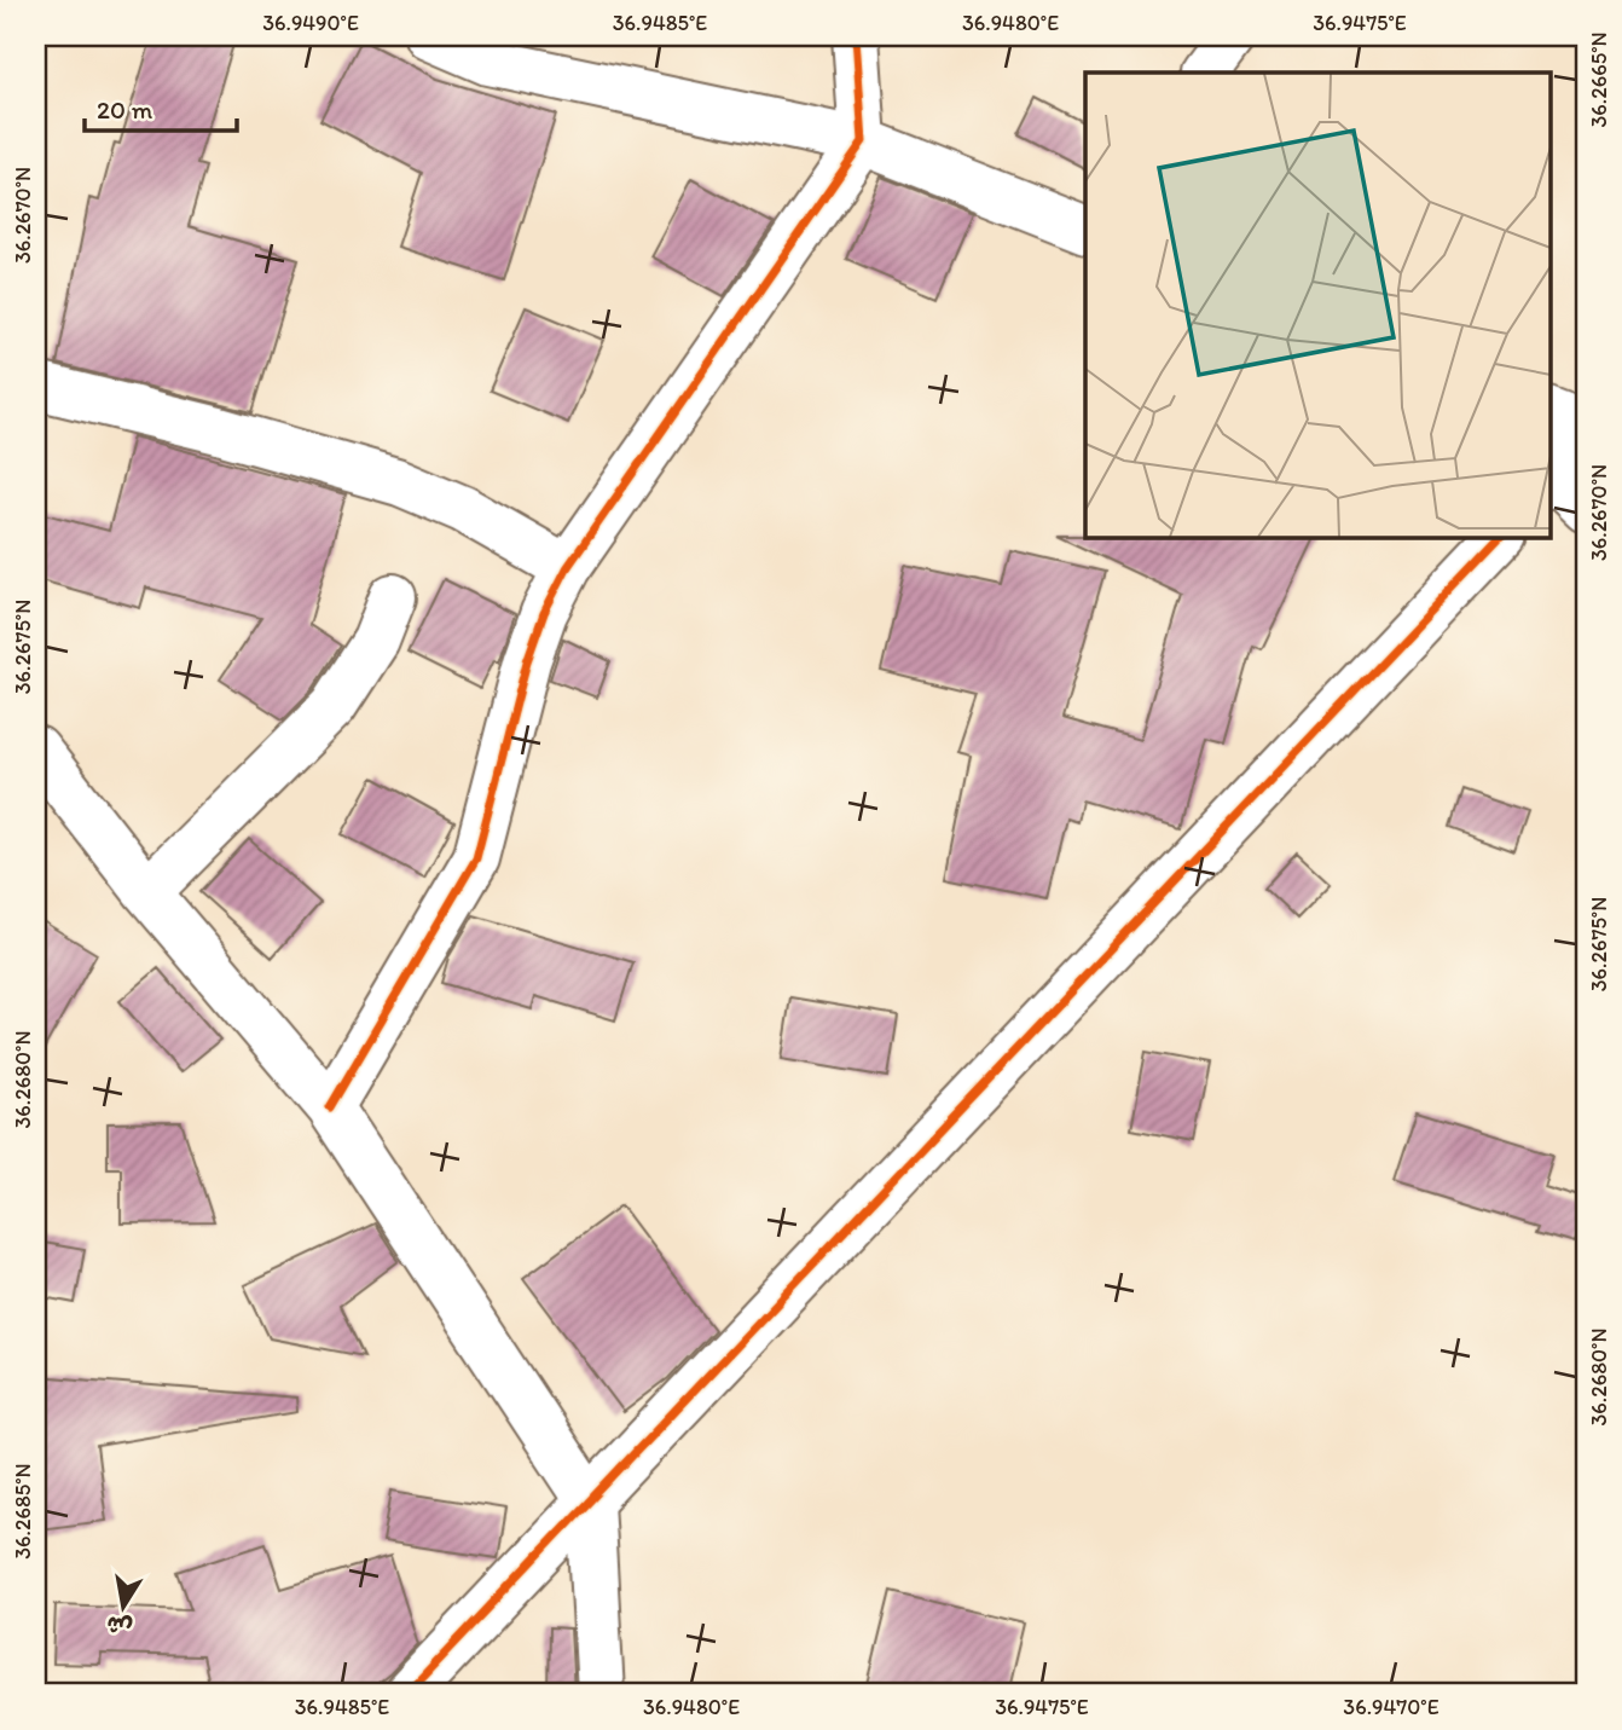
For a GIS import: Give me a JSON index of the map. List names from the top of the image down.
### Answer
{
  "scale_bar": "20 m",
  "north": "bottom",
  "coordinates": [
    "36.9490°E",
    "36.9485°E",
    "36.9480°E",
    "36.9475°E",
    "36.2665°N",
    "36.2670°N",
    "36.2675°N",
    "36.2680°N",
    "36.2685°N",
    "36.9470°E"
  ]
}
